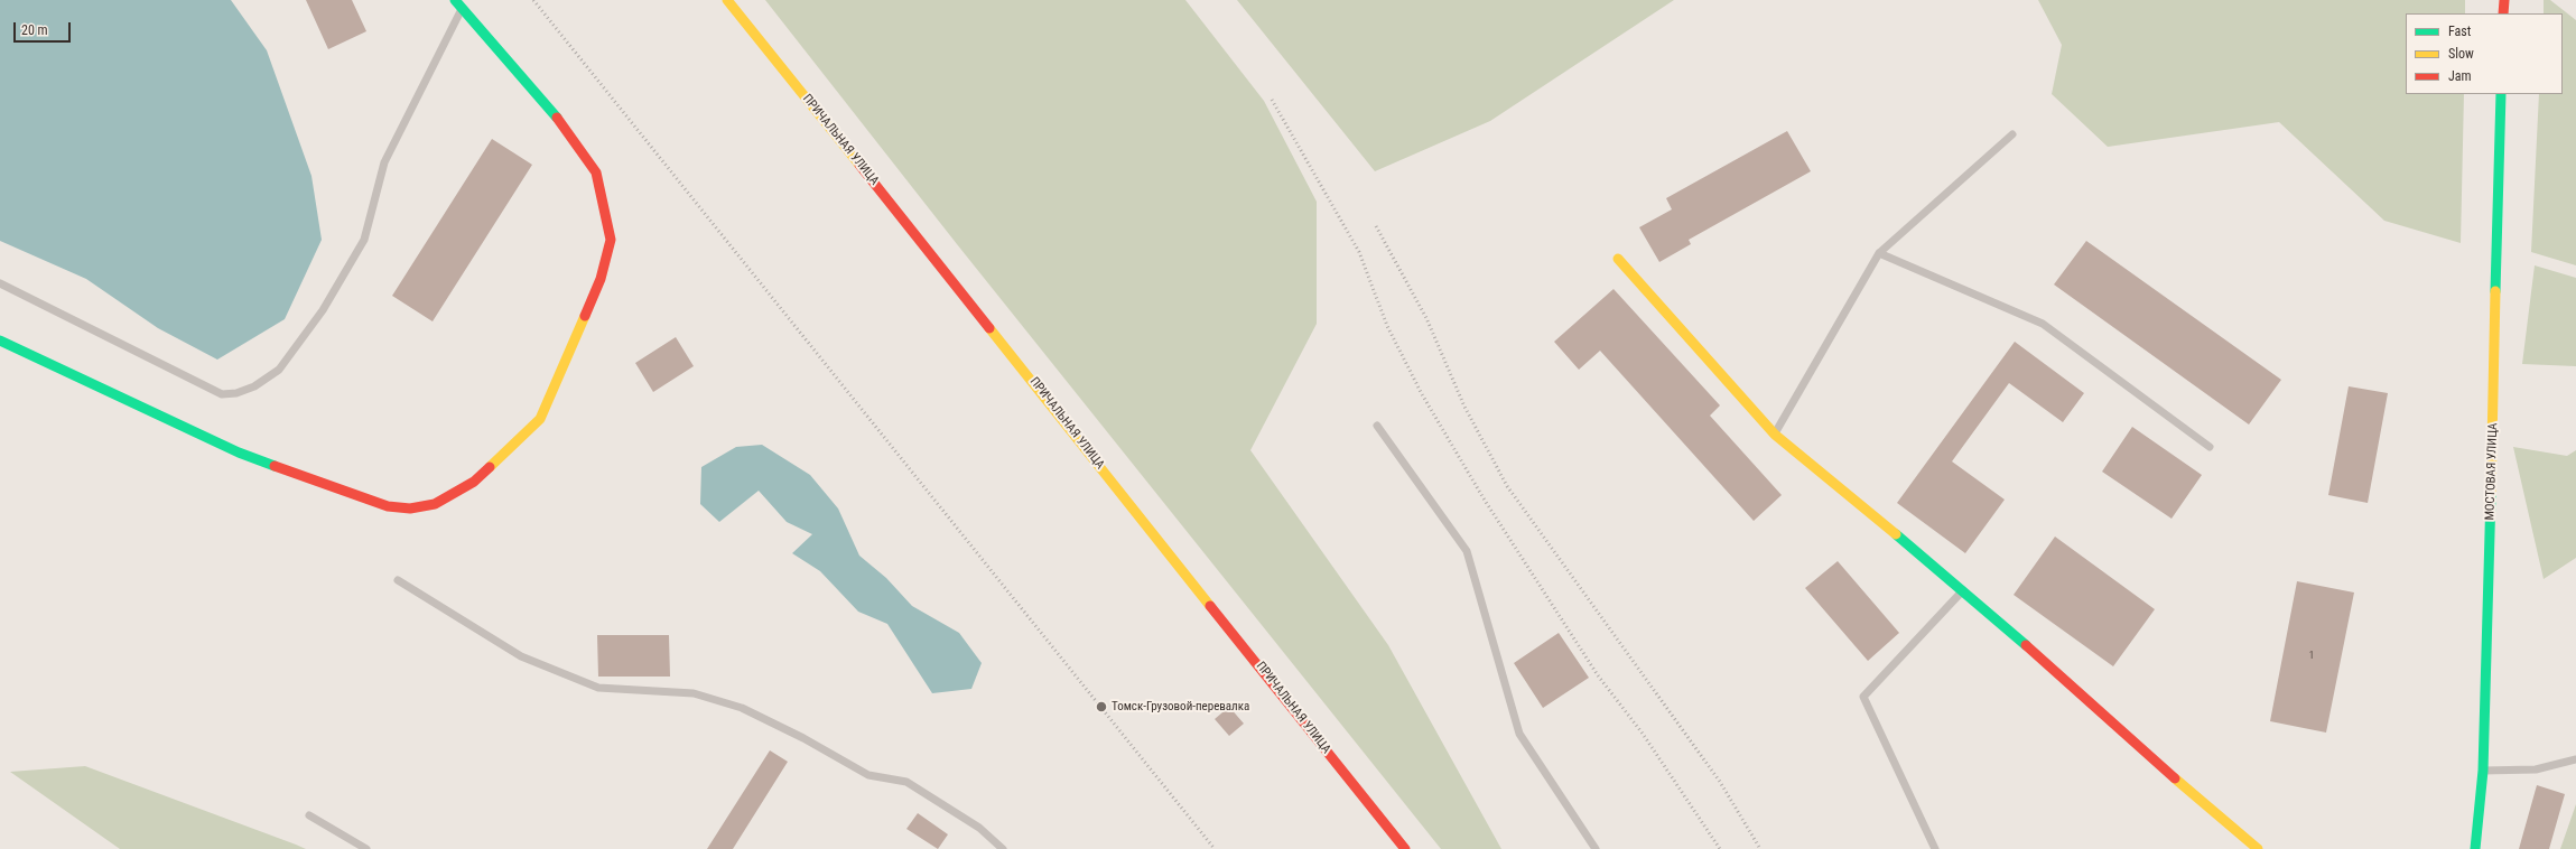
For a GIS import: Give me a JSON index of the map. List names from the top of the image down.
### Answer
{
  "streets": {
    "street": ["ПРИЧАЛЬНАЯ УЛИЦА", "МОСТОВАЯ УЛИЦА"]
  },
  "places": ["Томск-Грузовой-перевалка"],
  "house_numbers": ["1"],
  "legend": ["Fast", "Slow", "Jam"],
  "scale_bar": "20 m"
}
